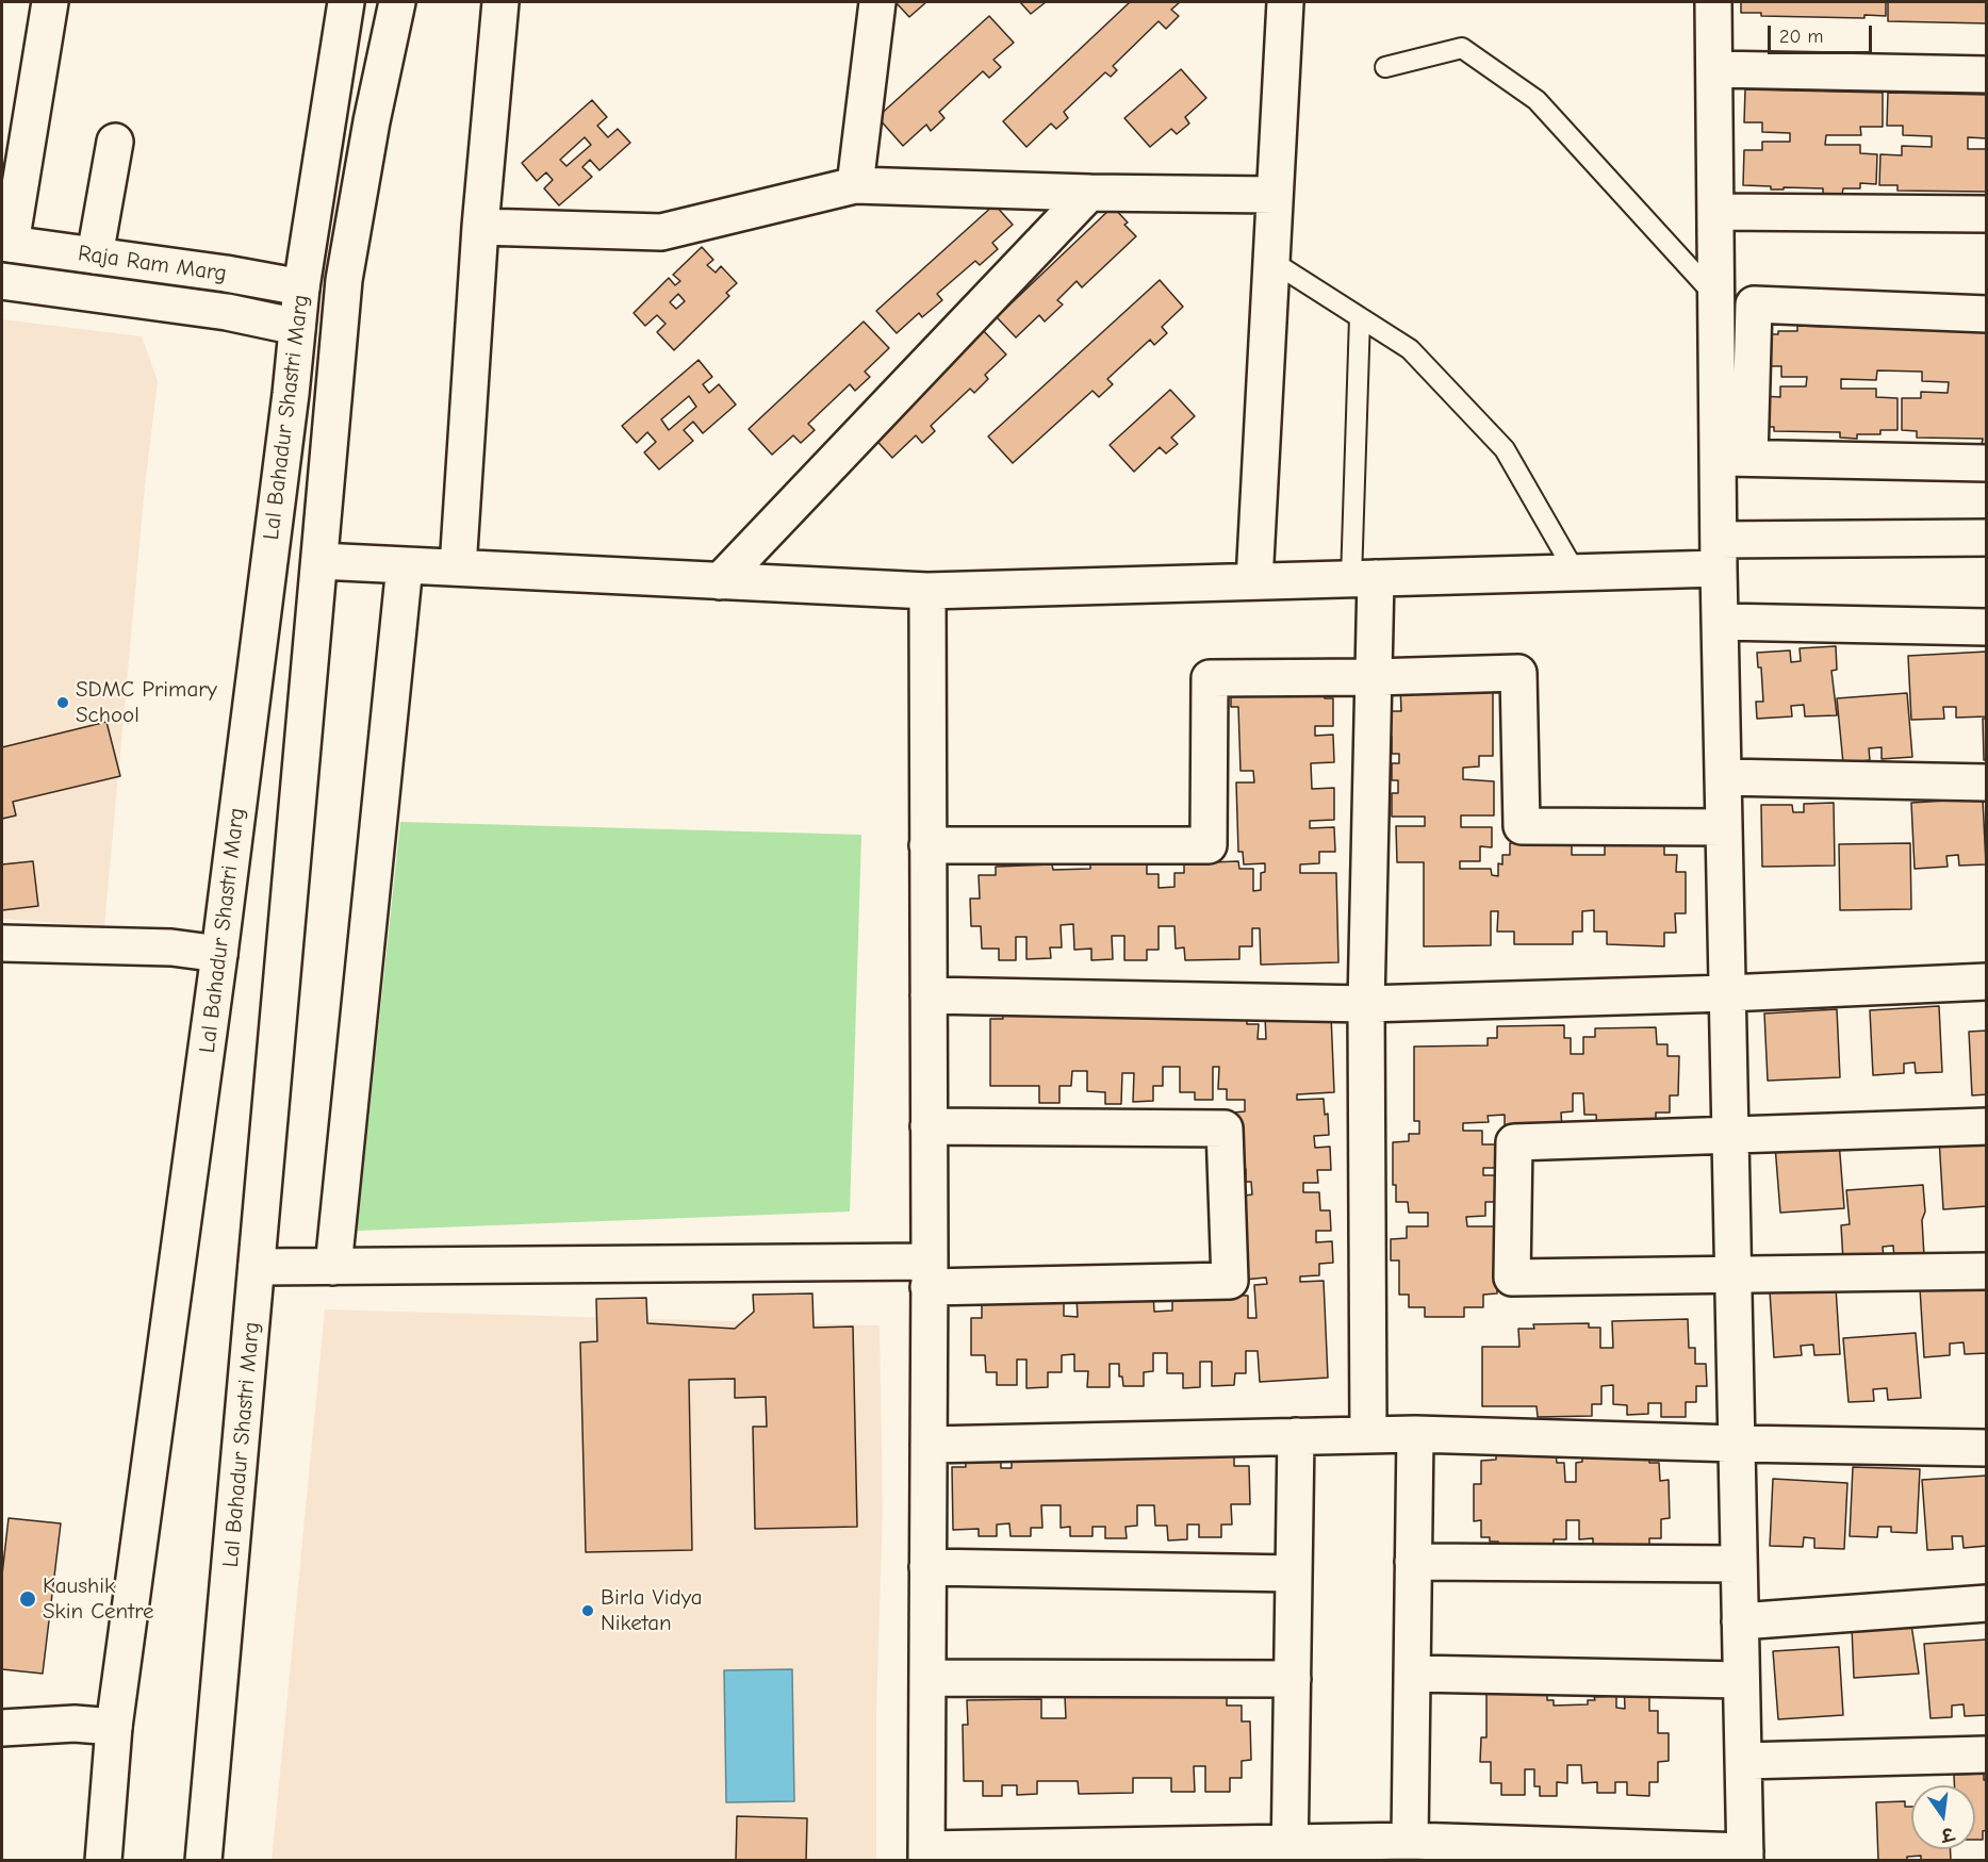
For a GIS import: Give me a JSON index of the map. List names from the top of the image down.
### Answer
{
  "streets": {
    "street": ["Raja Ram Marg", "Lal Bahadur Shastri Marg"]
  },
  "crossings": [
    ["Raja Ram Marg", "Lal Bahadur Shastri Marg"]
  ],
  "places": ["SDMC Primary School", "Kaushik Skin Centre", "Birla Vidya Niketan"],
  "scale_bar": "20 m",
  "north": "bottom"
}
